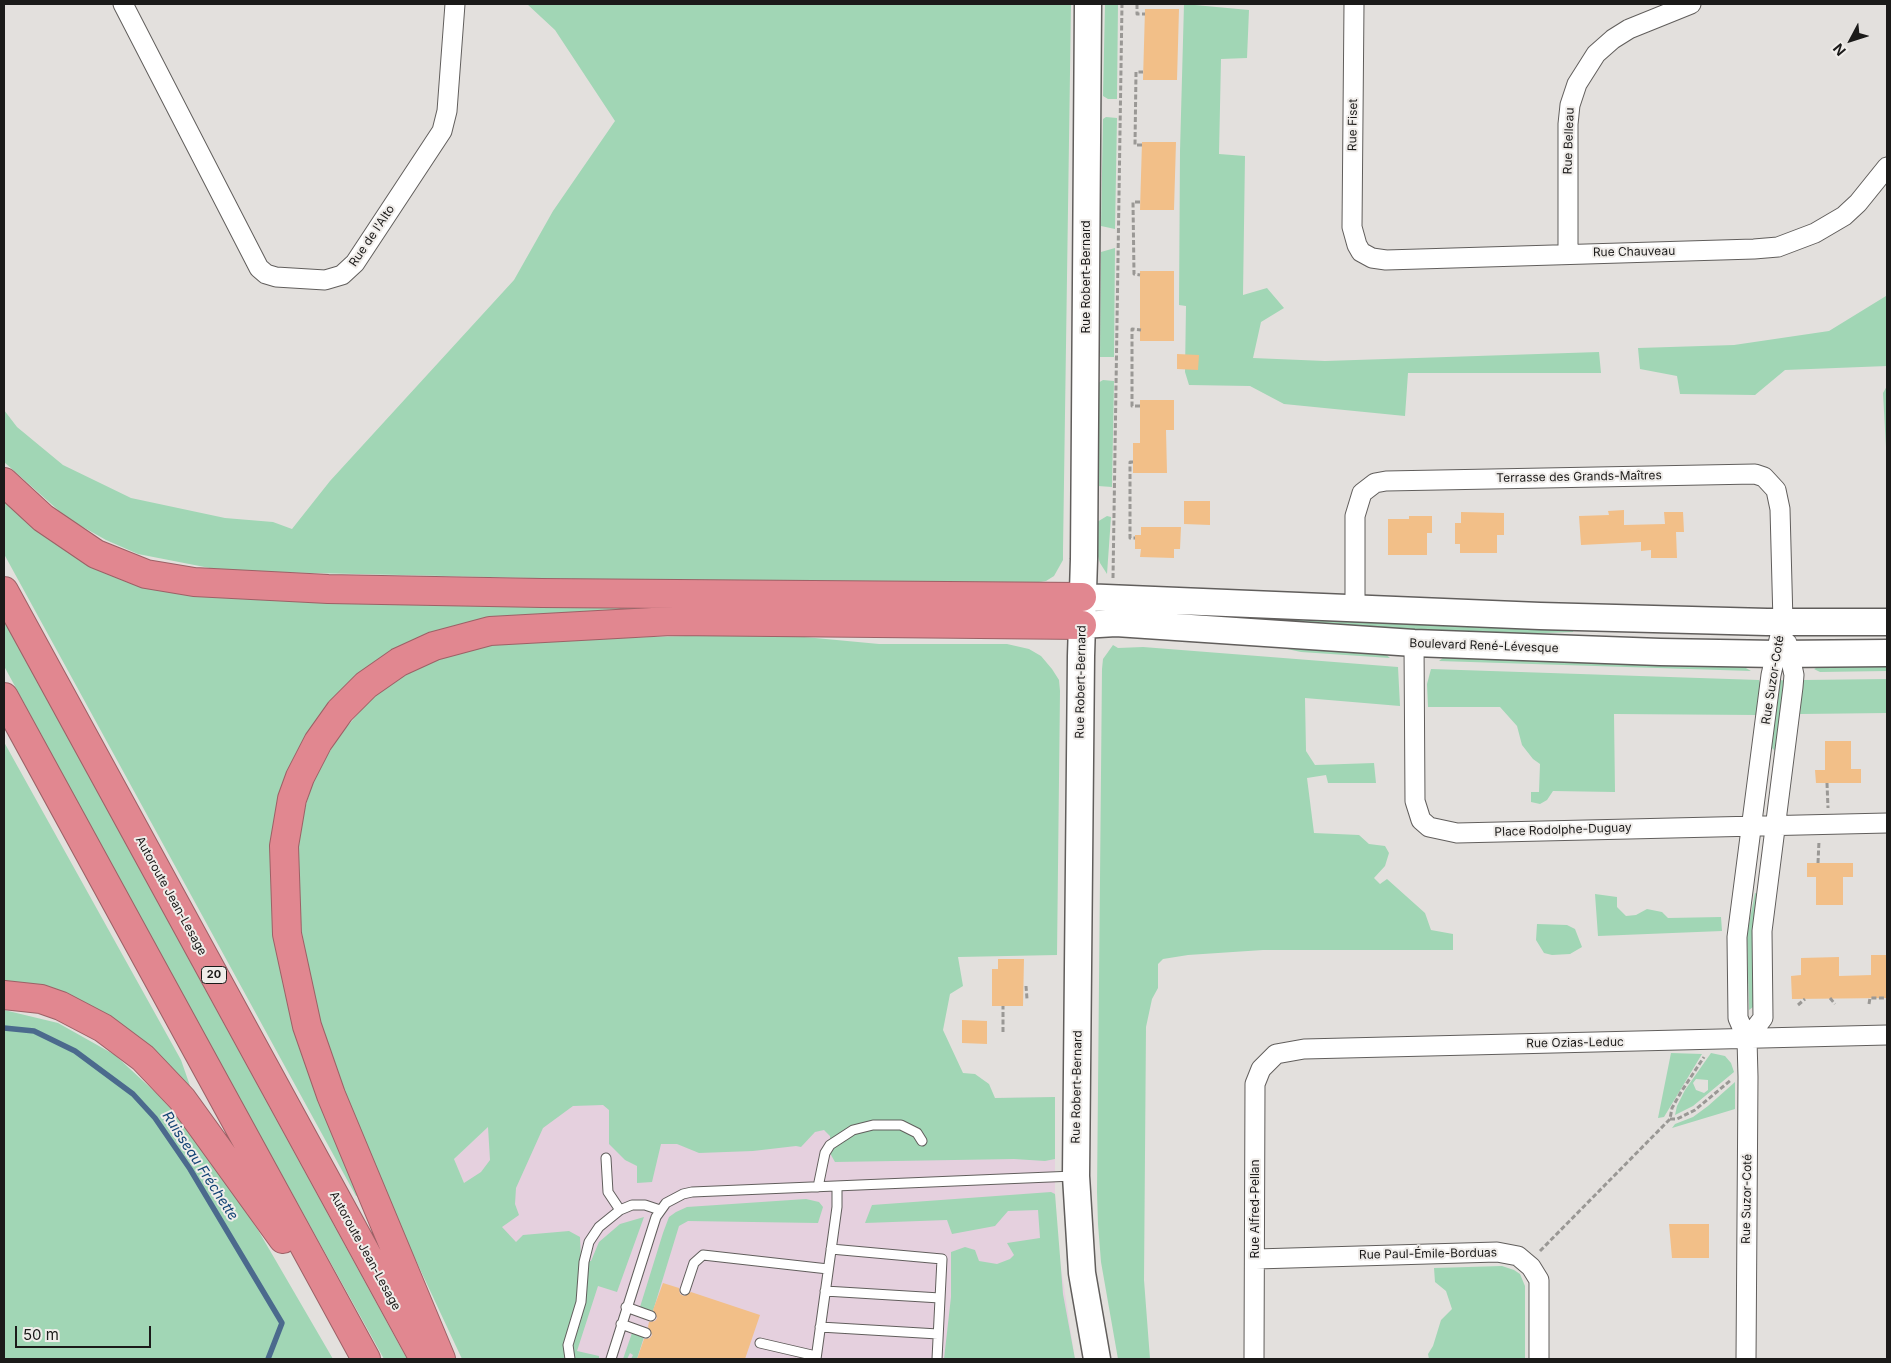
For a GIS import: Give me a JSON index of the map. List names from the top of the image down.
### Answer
{
  "streets": {
    "highway": ["Autoroute Jean-Lesage", "20"],
    "main road": ["Rue Robert-Bernard", "Boulevard René-Lévesque"],
    "street": [
      "Rue Fiset",
      "Rue Belleau",
      "Rue de l'Alto",
      "Rue Chauveau",
      "Terrasse des Grands-Maîtres",
      "Rue Suzor-Coté",
      "Place Rodolphe-Duguay",
      "Rue Ozias-Leduc",
      "Rue Alfred-Pellan",
      "Rue Paul-Émile-Borduas"
    ]
  },
  "crossings": [
    ["Rue Fiset", "Rue Chauveau"],
    ["Rue Belleau", "Rue Chauveau"],
    ["Rue Robert-Bernard", "Boulevard René-Lévesque"],
    ["Terrasse des Grands-Maîtres", "Rue Suzor-Coté"],
    ["Boulevard René-Lévesque", "Rue Suzor-Coté"],
    ["Boulevard René-Lévesque", "Place Rodolphe-Duguay"],
    ["Rue Suzor-Coté", "Place Rodolphe-Duguay"],
    ["Rue Suzor-Coté", "Rue Ozias-Leduc"],
    ["Rue Ozias-Leduc", "Rue Alfred-Pellan"],
    ["Rue Alfred-Pellan", "Rue Paul-Émile-Borduas"]
  ],
  "water": ["Ruisseau Fréchette"],
  "scale_bar": "50 m",
  "north": "bottom left"
}
